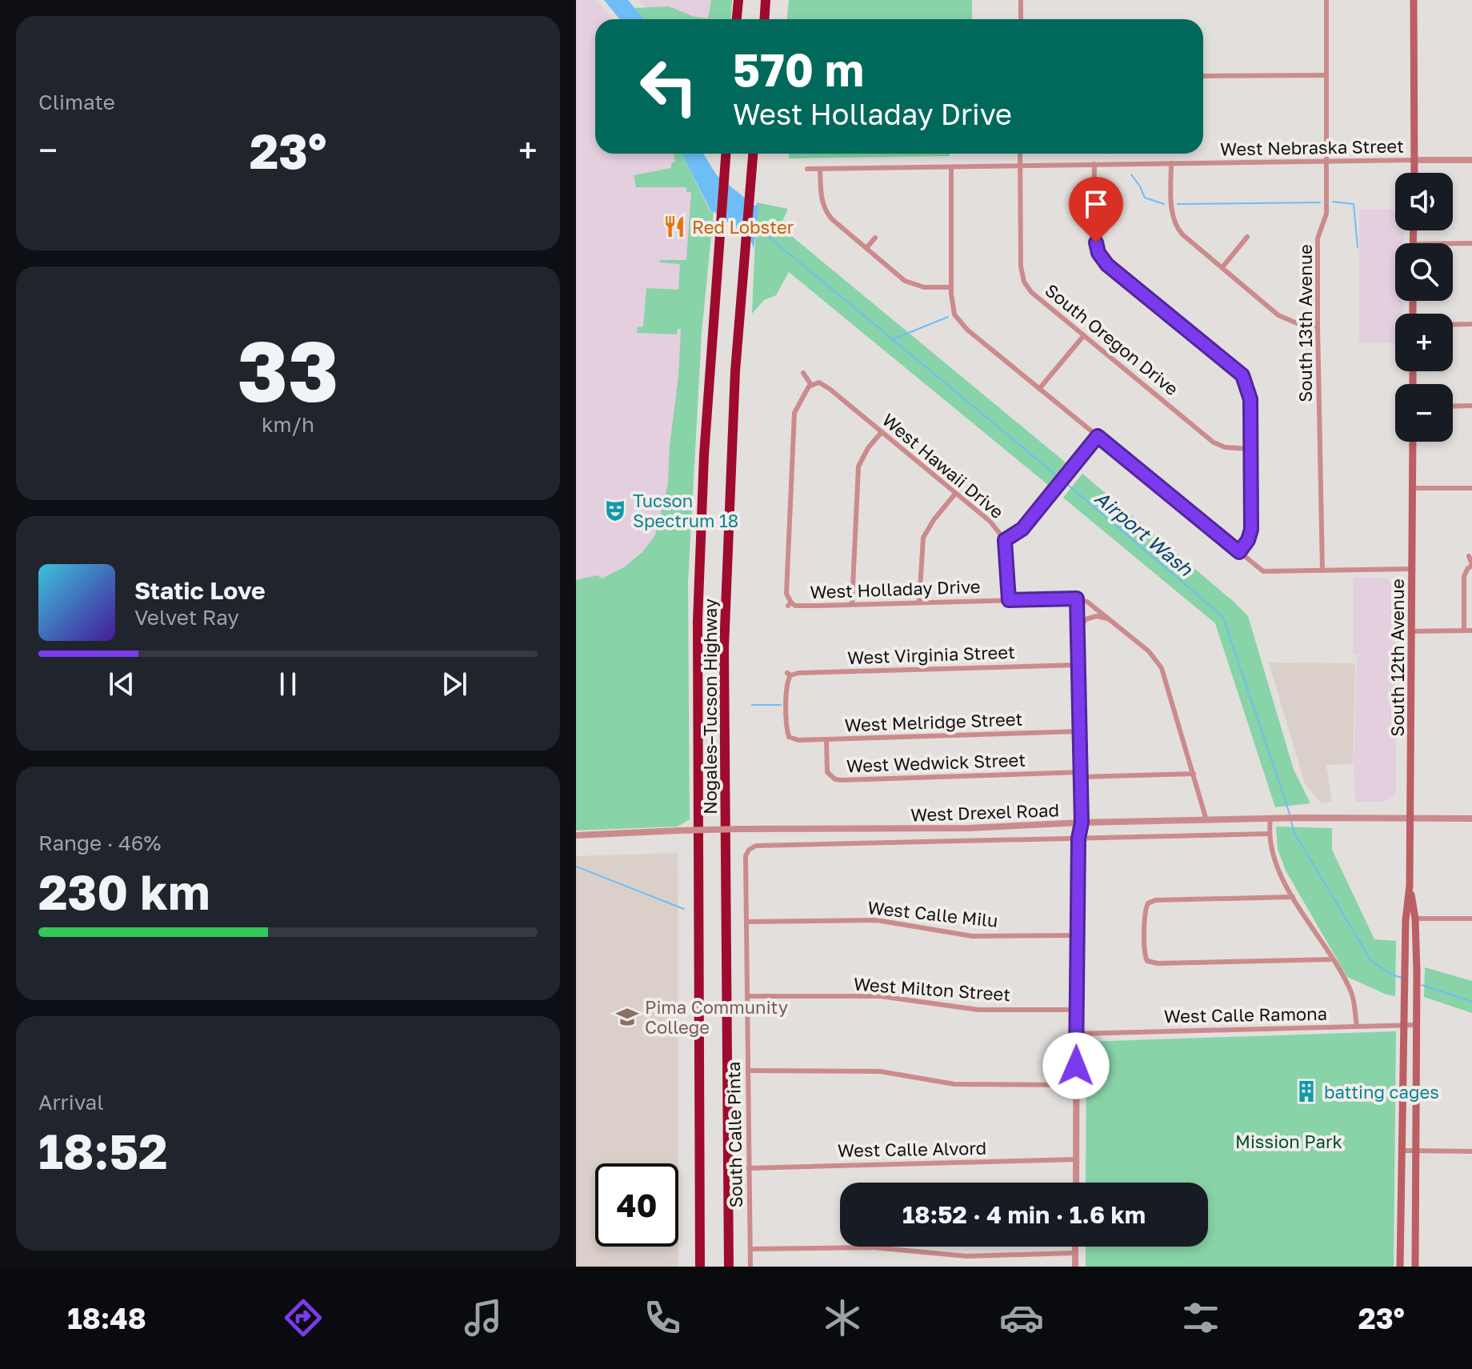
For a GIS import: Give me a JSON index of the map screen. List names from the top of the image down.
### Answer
{
  "streets": {
    "highway": ["Nogales–Tucson Highway"],
    "main road": ["South 12th Avenue"],
    "street": [
      "West Nebraska Street",
      "South 13th Avenue",
      "South Oregon Drive",
      "West Hawaii Drive",
      "West Holladay Drive",
      "West Virginia Street",
      "West Melridge Street",
      "West Wedwick Street",
      "West Drexel Road",
      "West Calle Milu",
      "West Milton Street",
      "West Calle Ramona",
      "South Calle Pinta",
      "West Calle Alvord"
    ]
  },
  "crossings": [
    ["West Nebraska Street", "South 13th Avenue"],
    ["West Nebraska Street", "South Oregon Drive"],
    ["West Hawaii Drive", "West Holladay Drive"],
    ["West Virginia Street", "West Melridge Street"],
    ["South 12th Avenue", "West Drexel Road"],
    ["South 12th Avenue", "West Calle Ramona"],
    ["West Melridge Street", "West Wedwick Street"],
    ["West Drexel Road", "South Calle Pinta"],
    ["West Calle Milu", "South Calle Pinta"],
    ["West Milton Street", "South Calle Pinta"],
    ["South Calle Pinta", "West Calle Alvord"]
  ],
  "water": ["Airport Wash"],
  "parks": ["Mission Park"],
  "places": {
    "restaurant": ["Red Lobster"],
    "theatre": ["Tucson Spectrum 18"],
    "school or university": ["Pima Community College"],
    "building": ["batting cages"]
  },
  "page": {
    "tile": [
      "Climate",
      ["33", "km/h"],
      ["Range · 46%", "230 km"],
      ["Arrival", "18:52"]
    ],
    "turn": ["570 m", "West Holladay Drive"],
    "heat": ["−", "23°", "+"],
    "map_buttons": ["+", "−"],
    "song": ["Static Love", "Velvet Ray"],
    "limit": "40",
    "trip": "18:52 · 4 min · 1.6 km",
    "tabs": ["18:48", "23°"]
  }
}
